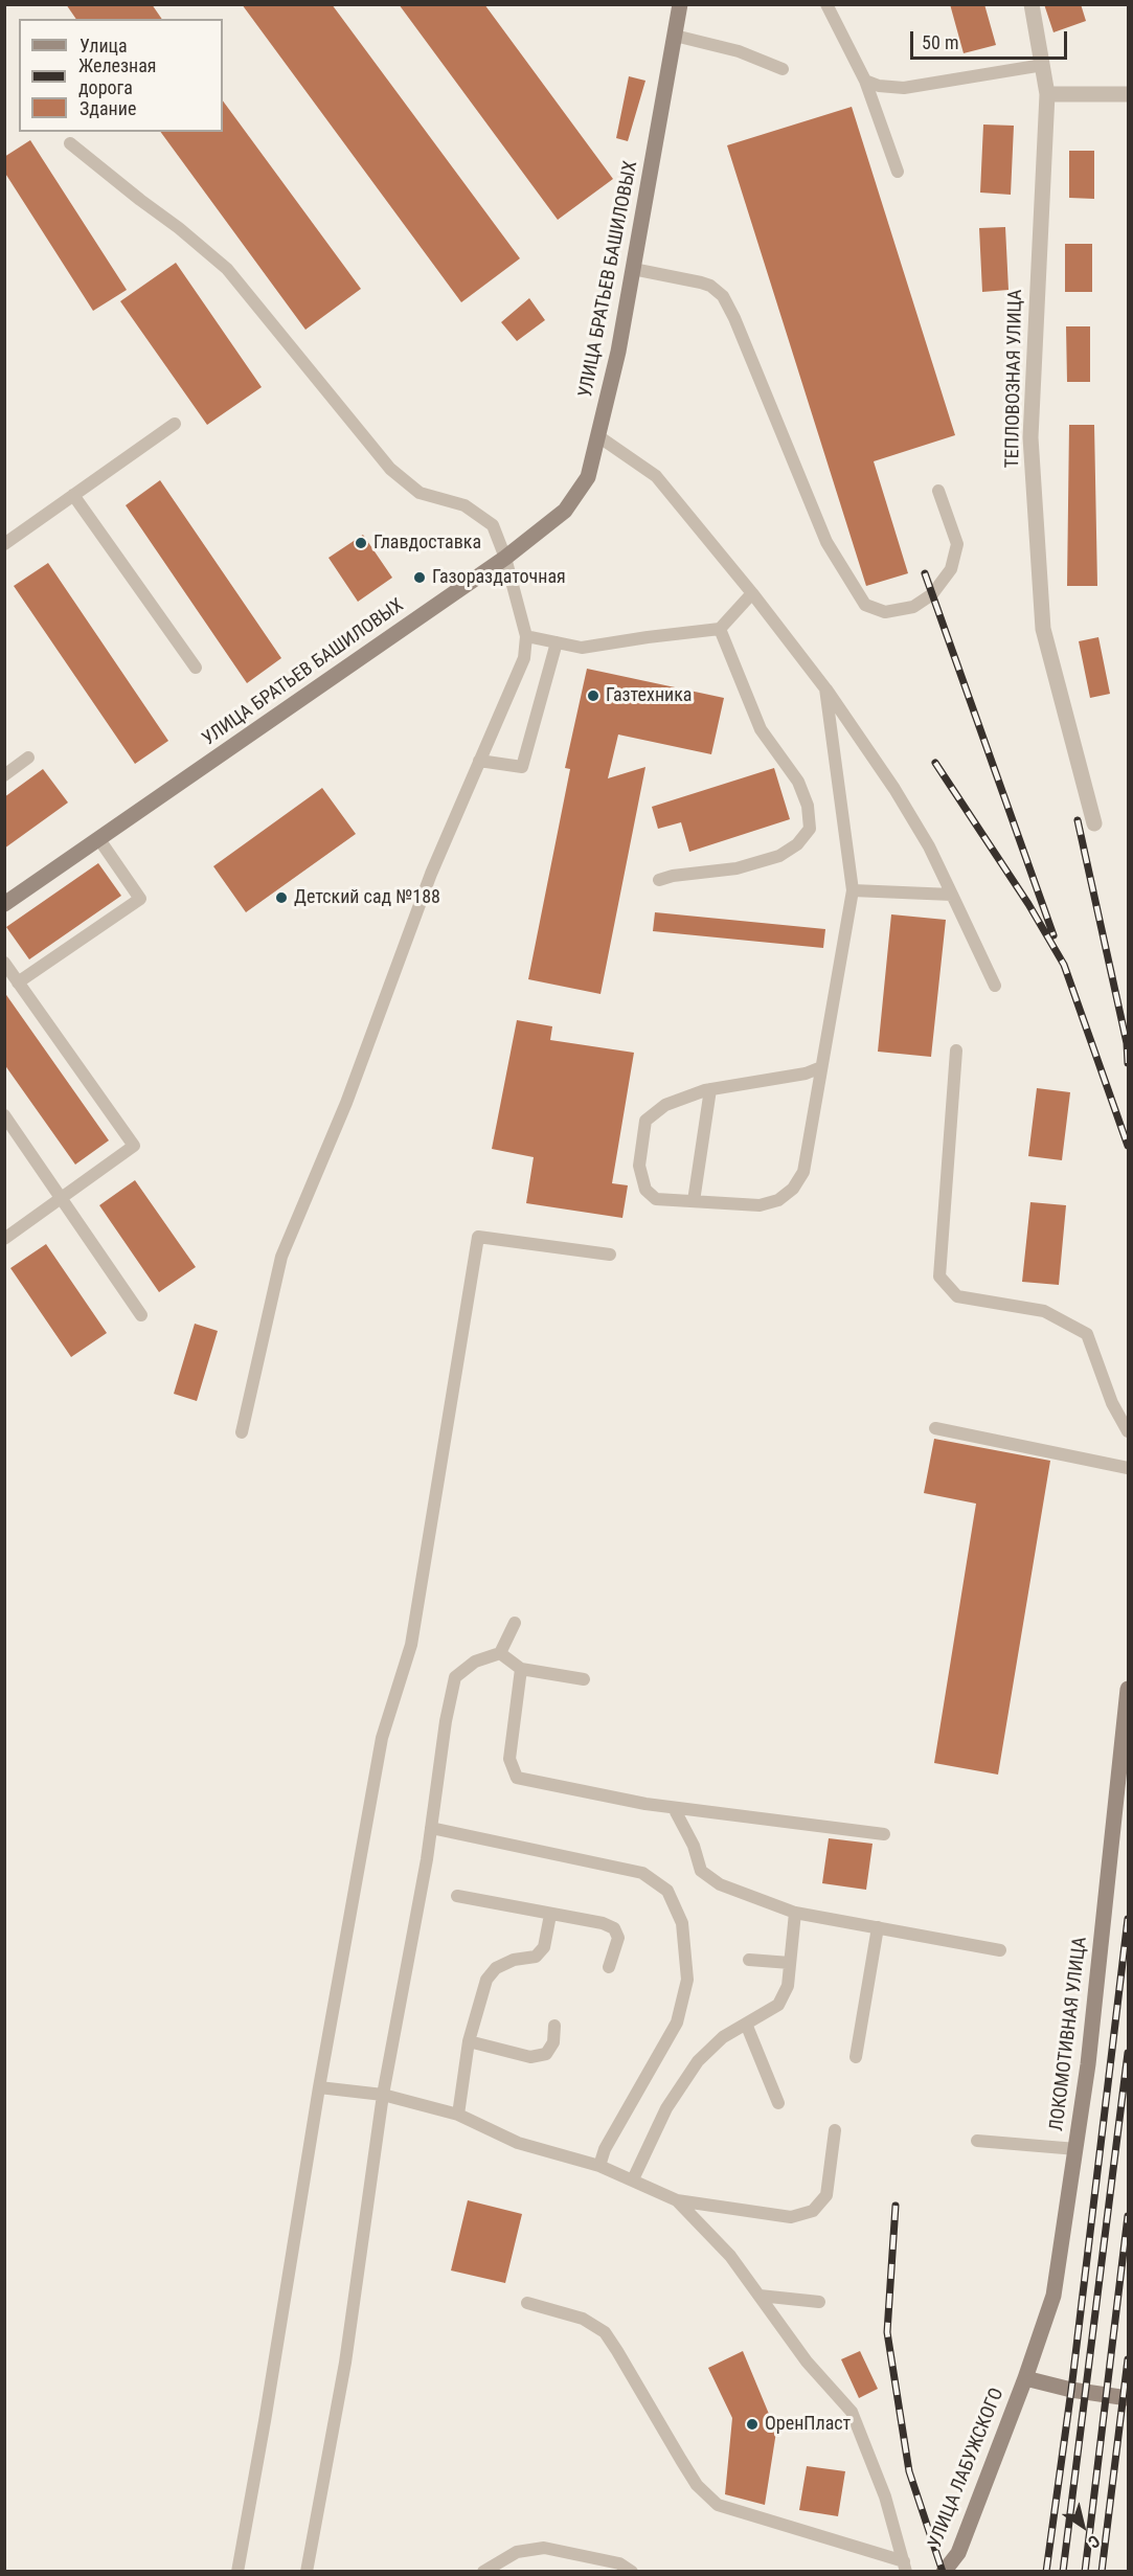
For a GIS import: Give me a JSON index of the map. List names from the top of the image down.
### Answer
{
  "streets": {
    "street": [
      "УЛИЦА БРАТЬЕВ БАШИЛОВЫХ",
      "ТЕПЛОВОЗНАЯ УЛИЦА",
      "ЛОКОМОТИВНАЯ УЛИЦА",
      "УЛИЦА ЛАБУЖСКОГО"
    ]
  },
  "crossings": [
    ["ЛОКОМОТИВНАЯ УЛИЦА", "УЛИЦА ЛАБУЖСКОГО"]
  ],
  "places": [
    "Главдоставка",
    "Газораздаточная",
    "Газтехника",
    "Детский сад №188",
    "ОренПласт"
  ],
  "legend": ["Улица", "Железная дорога", "Здание"],
  "scale_bar": "50 m",
  "north": "bottom right"
}
